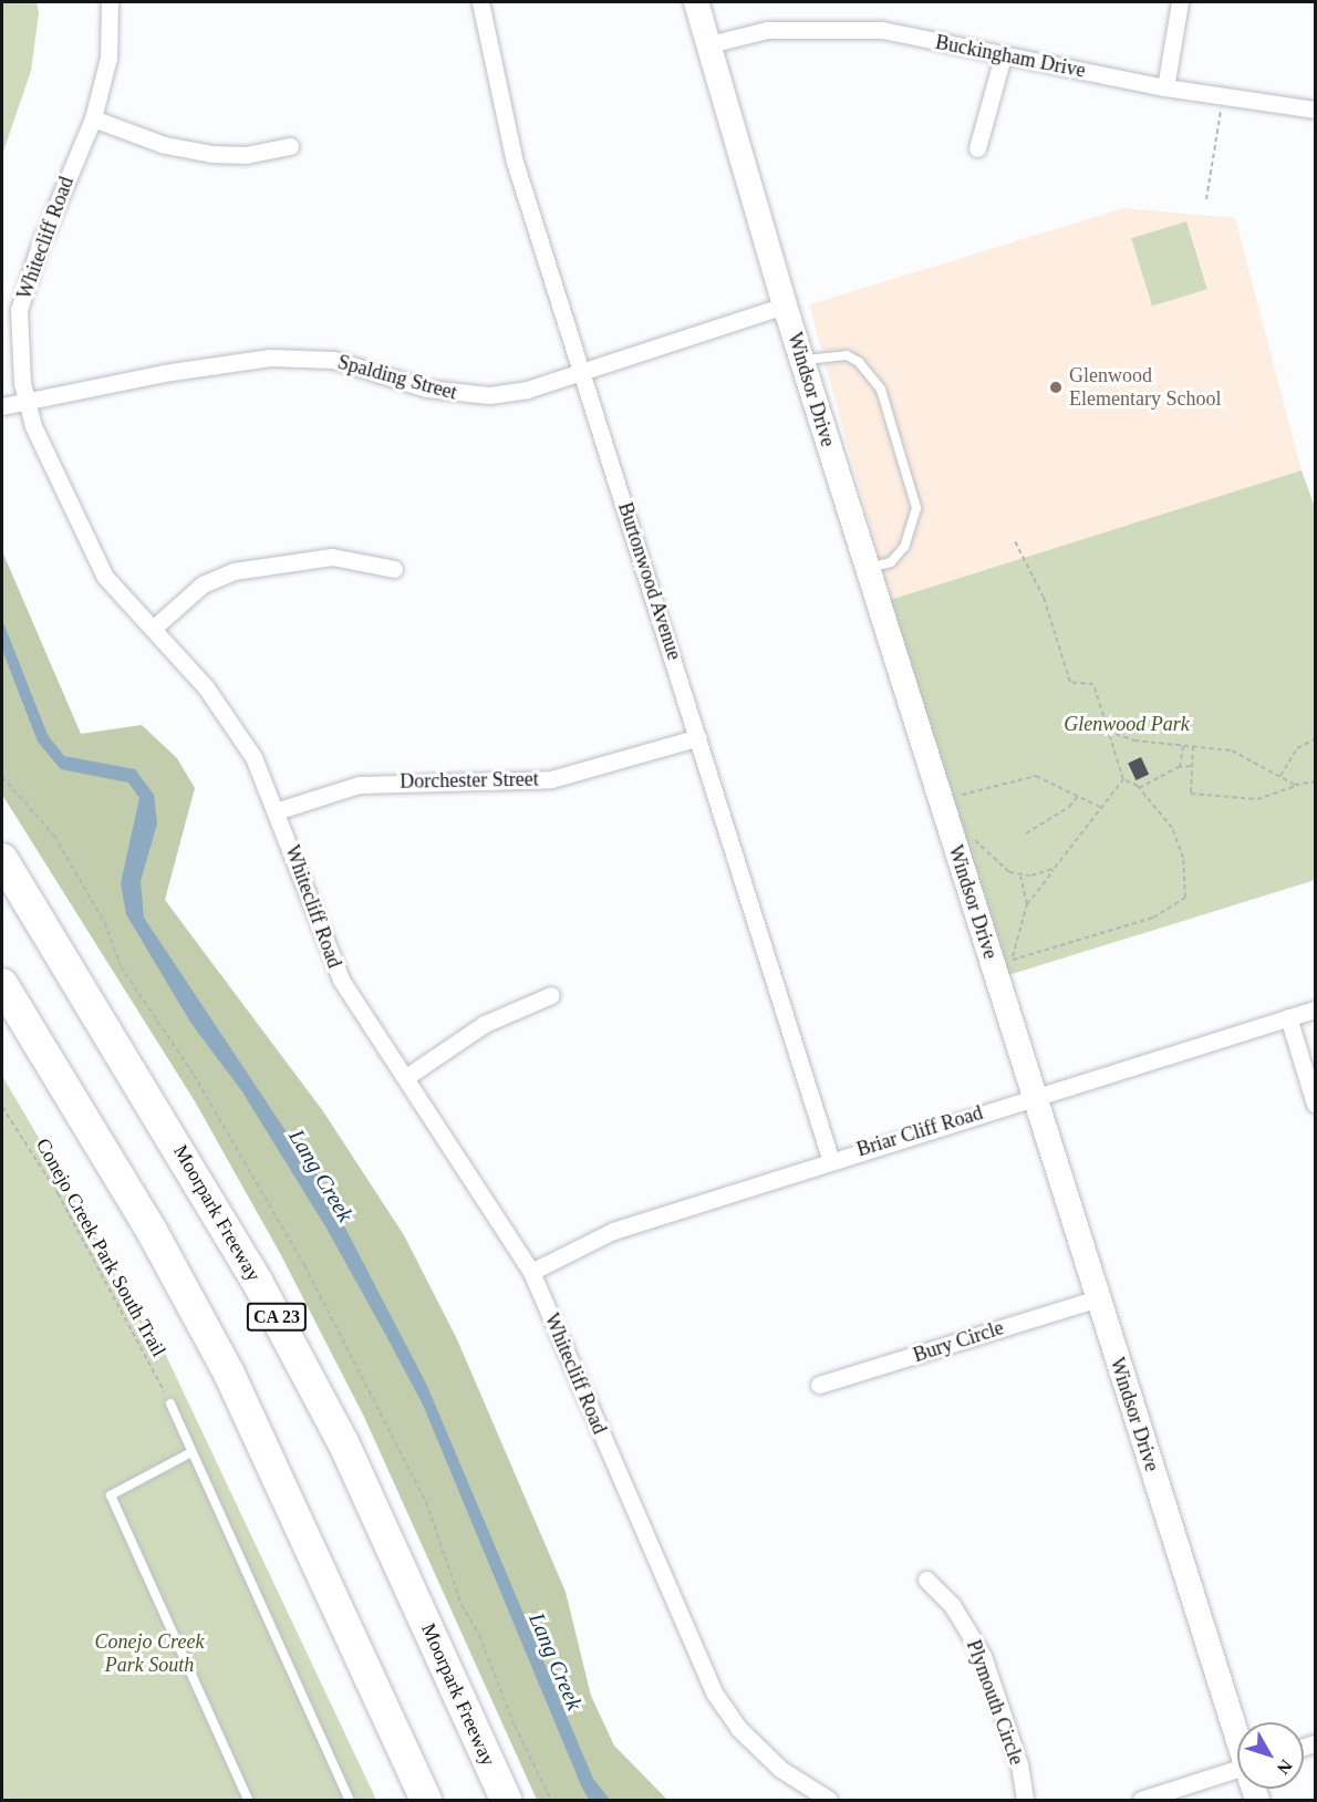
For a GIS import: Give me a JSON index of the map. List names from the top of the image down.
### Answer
{
  "streets": {
    "highway": ["Moorpark Freeway", "CA 23"],
    "street": [
      "Buckingham Drive",
      "Whitecliff Road",
      "Spalding Street",
      "Windsor Drive",
      "Burtonwood Avenue",
      "Dorchester Street",
      "Briar Cliff Road",
      "Bury Circle",
      "Plymouth Circle"
    ],
    "path": ["Conejo Creek Park South Trail"]
  },
  "crossings": [
    ["Buckingham Drive", "Windsor Drive"],
    ["Whitecliff Road", "Spalding Street"],
    ["Whitecliff Road", "Dorchester Street"],
    ["Whitecliff Road", "Briar Cliff Road"],
    ["Spalding Street", "Windsor Drive"],
    ["Spalding Street", "Burtonwood Avenue"],
    ["Windsor Drive", "Briar Cliff Road"],
    ["Windsor Drive", "Bury Circle"],
    ["Burtonwood Avenue", "Dorchester Street"],
    ["Burtonwood Avenue", "Briar Cliff Road"]
  ],
  "water": ["Lang Creek"],
  "parks": ["Glenwood Park", "Conejo Creek Park South"],
  "places": ["Glenwood Elementary School"],
  "north": "bottom right"
}
